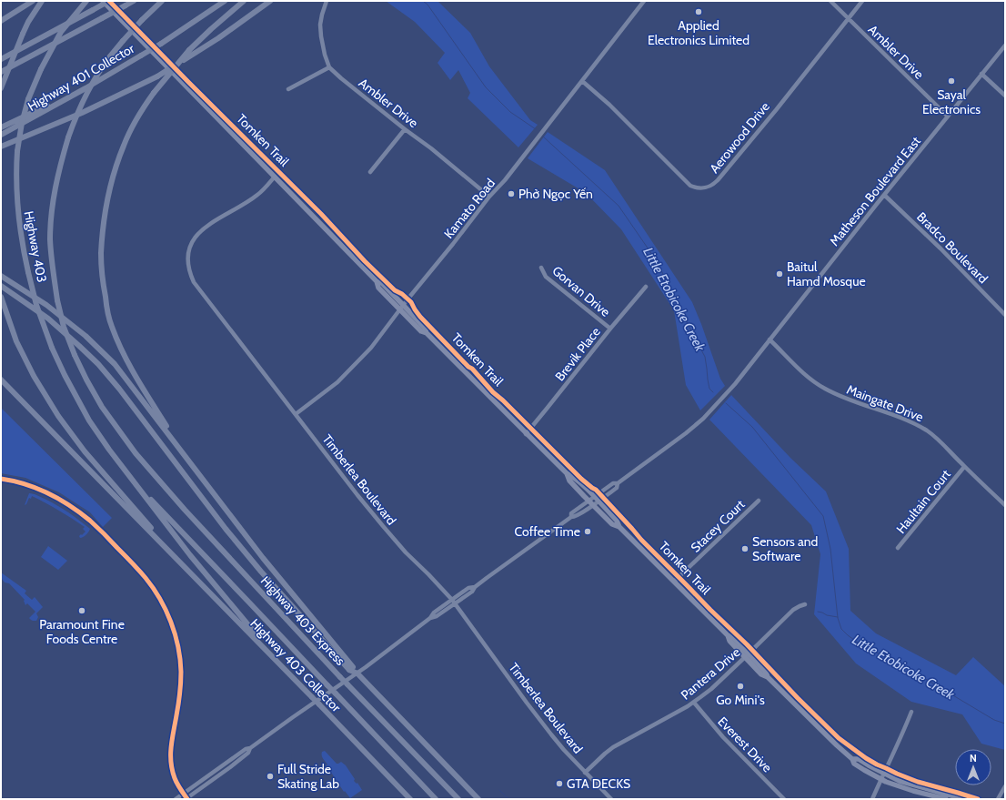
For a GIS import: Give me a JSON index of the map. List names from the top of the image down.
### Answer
{
  "streets": {
    "highway": [
      "Highway 401 Collector",
      "Highway 403",
      "Highway 403 Express",
      "Highway 403 Collector"
    ],
    "street": [
      "Ambler Drive",
      "Aerowood Drive",
      "Matheson Boulevard East",
      "Kamato Road",
      "Bradco Boulevard",
      "Gorvan Drive",
      "Brevik Place",
      "Maingate Drive",
      "Timberlea Boulevard",
      "Haultain Court",
      "Stacey Court",
      "Pantera Drive",
      "Everest Drive"
    ],
    "cycle path": ["Tomken Trail"]
  },
  "crossings": [
    ["Ambler Drive", "Aerowood Drive"],
    ["Ambler Drive", "Matheson Boulevard East"],
    ["Ambler Drive", "Kamato Road"],
    ["Aerowood Drive", "Kamato Road"],
    ["Matheson Boulevard East", "Bradco Boulevard"],
    ["Matheson Boulevard East", "Maingate Drive"],
    ["Matheson Boulevard East", "Timberlea Boulevard"],
    ["Kamato Road", "Timberlea Boulevard"],
    ["Highway 403", "Highway 403 Express"],
    ["Gorvan Drive", "Brevik Place"],
    ["Maingate Drive", "Haultain Court"],
    ["Timberlea Boulevard", "Pantera Drive"],
    ["Pantera Drive", "Everest Drive"]
  ],
  "water": ["Little Etobicoke Creek"],
  "places": [
    "Applied Electronics Limited",
    "Sayal Electronics",
    "Phở Ngọc Yến",
    "Baitul Hamd Mosque",
    "Coffee Time",
    "Sensors and Software",
    "Paramount Fine Foods Centre",
    "Go Mini's",
    "Full Stride Skating Lab",
    "GTA DECKS"
  ],
  "north": "top"
}
